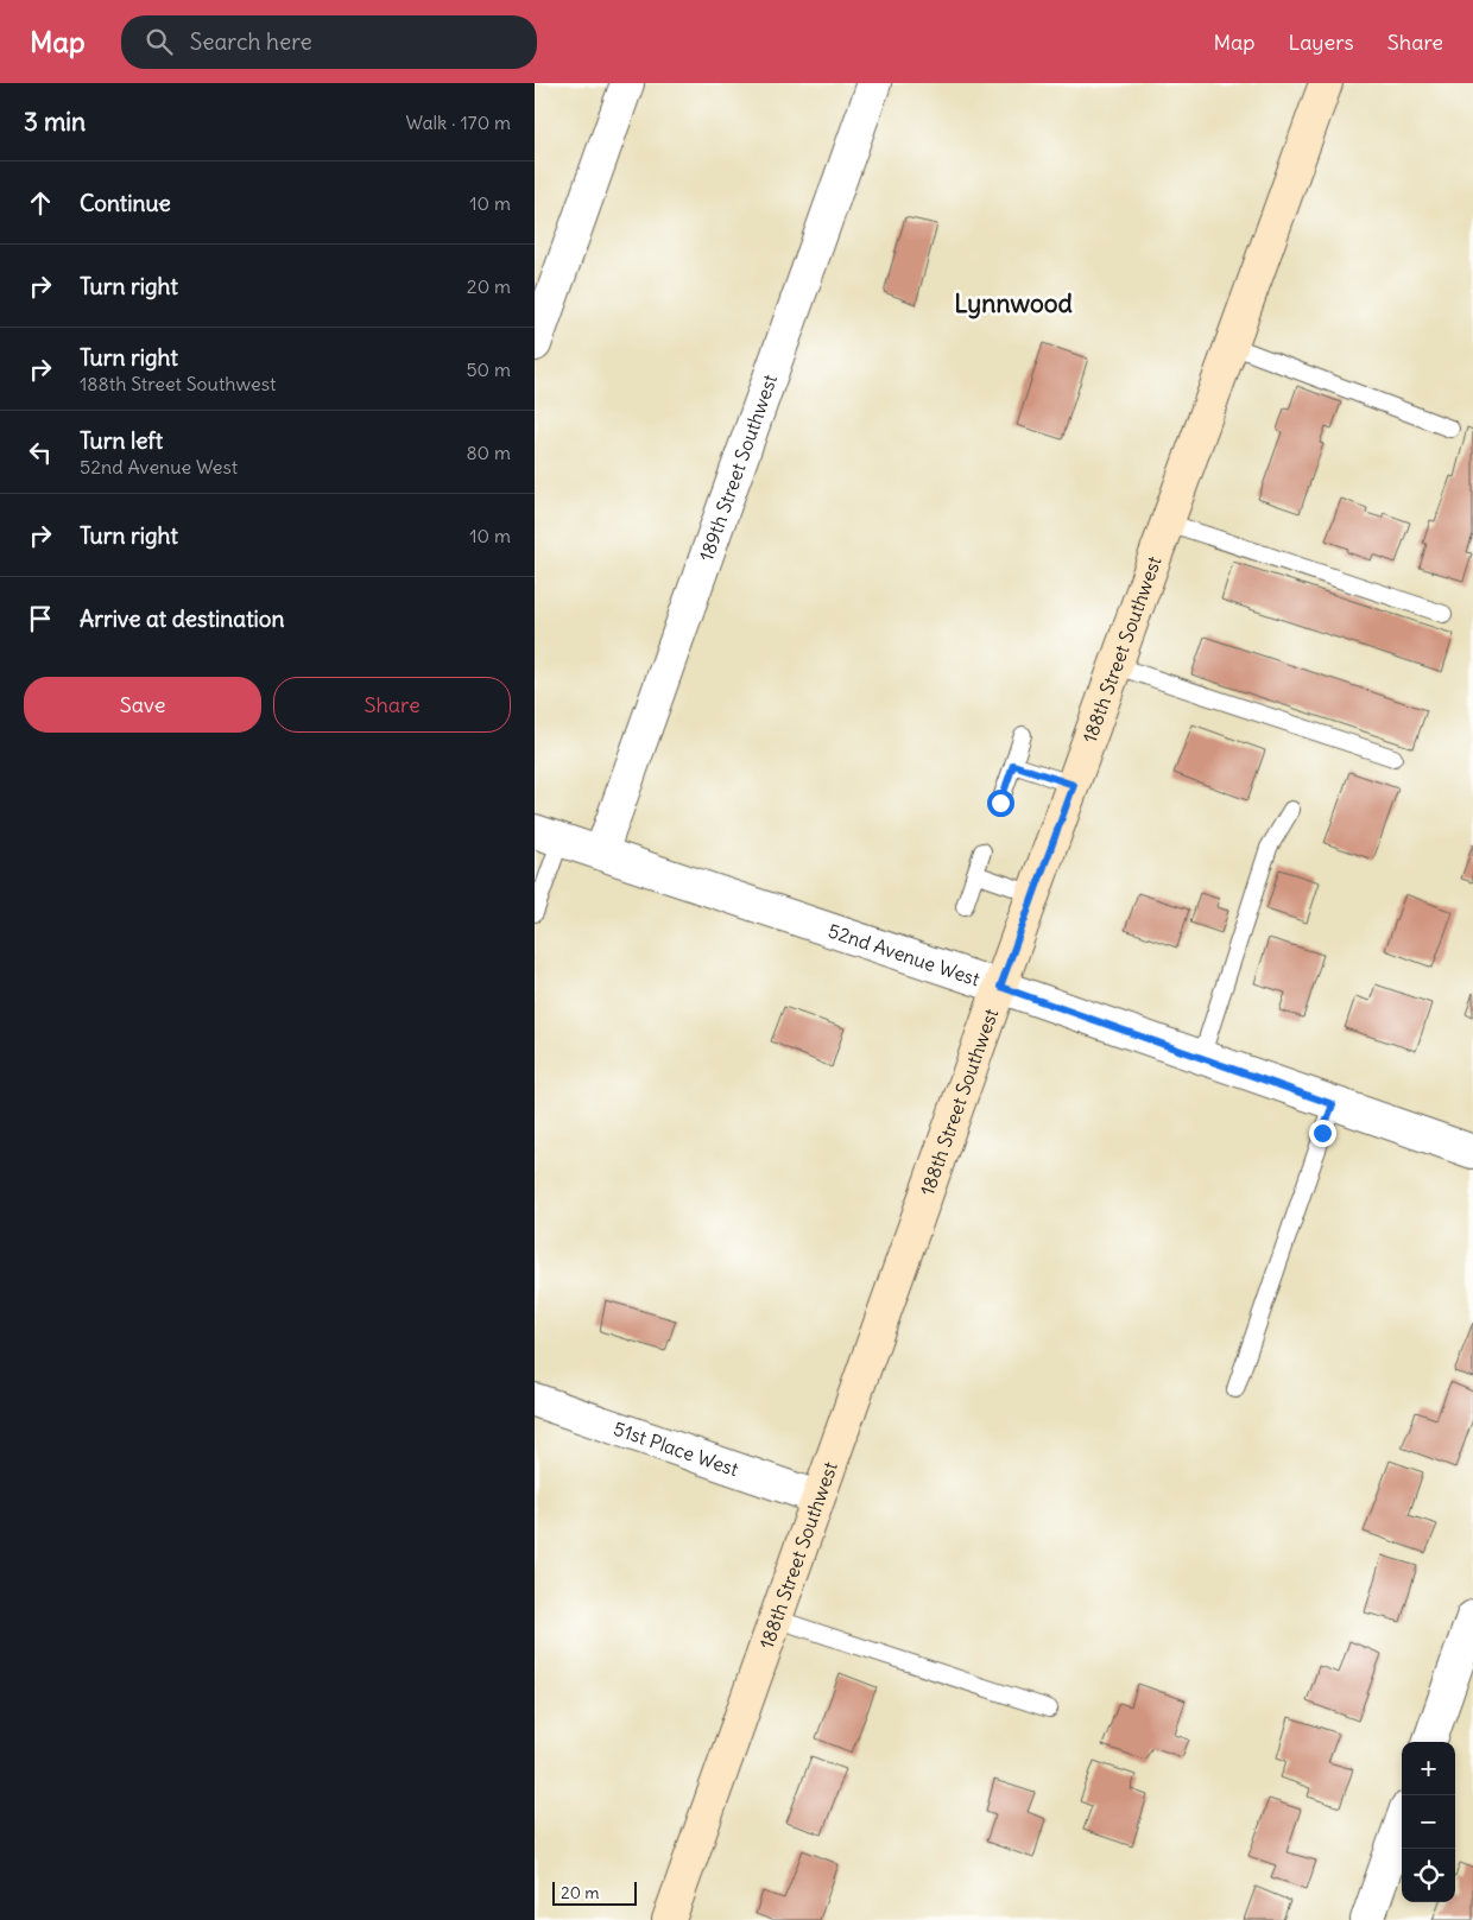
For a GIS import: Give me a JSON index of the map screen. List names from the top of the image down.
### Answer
{
  "streets": {
    "street": [
      "189th Street Southwest",
      "188th Street Southwest",
      "52nd Avenue West",
      "51st Place West"
    ]
  },
  "crossings": [
    ["189th Street Southwest", "52nd Avenue West"],
    ["188th Street Southwest", "52nd Avenue West"],
    ["188th Street Southwest", "51st Place West"]
  ],
  "districts": ["Lynnwood"],
  "scale_bar": "20 m",
  "page": {
    "header": "Map",
    "search": "Search here",
    "nav": ["Map", "Layers", "Share"],
    "heading": ["3 min", "Walk · 170 m"],
    "list": [
      ["Continue", "10 m"],
      ["Turn right", "20 m"],
      ["Turn right", "188th Street Southwest", "50 m"],
      ["Turn left", "52nd Avenue West", "80 m"],
      ["Turn right", "10 m"],
      "Arrive at destination"
    ],
    "buttons": ["Save", "Share"],
    "map_buttons": ["+", "−"],
    "scale": "20 m"
  }
}
